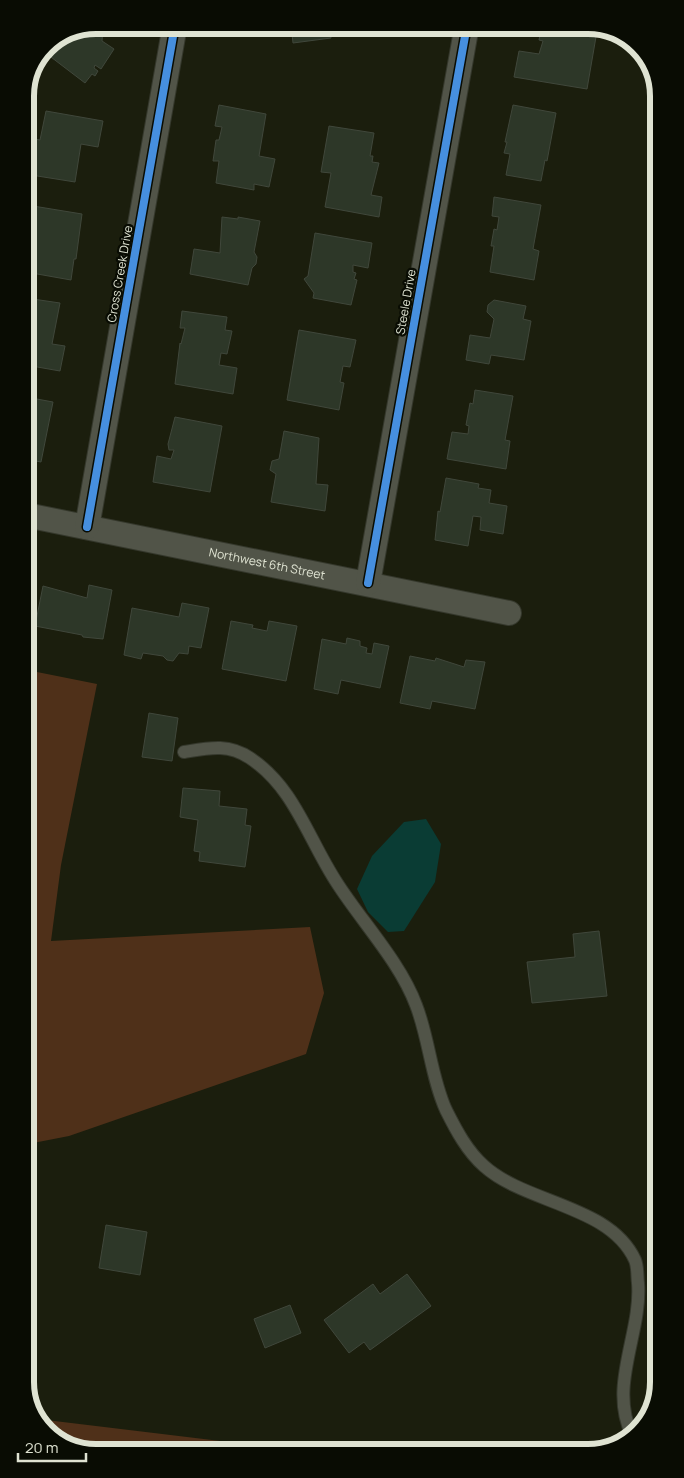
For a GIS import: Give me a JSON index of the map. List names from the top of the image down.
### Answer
{
  "streets": {
    "street": ["Cross Creek Drive", "Steele Drive", "Northwest 6th Street"]
  },
  "crossings": [
    ["Cross Creek Drive", "Northwest 6th Street"],
    ["Steele Drive", "Northwest 6th Street"]
  ],
  "scale_bar": "20 m"
}
